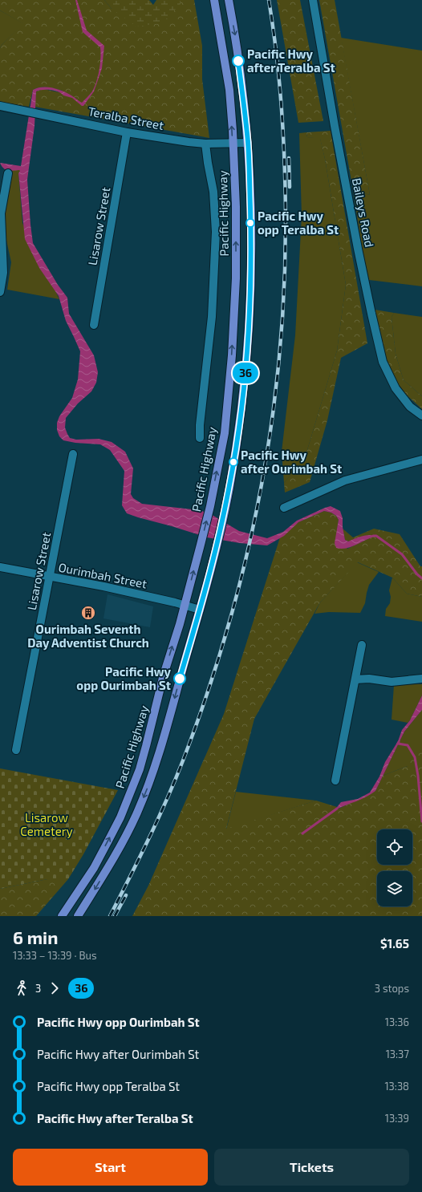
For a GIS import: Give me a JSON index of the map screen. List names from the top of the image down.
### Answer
{
  "streets": {
    "main road": ["Pacific Highway"],
    "street": [
      "Teralba Street",
      "Baileys Road",
      "Lisarow Street",
      "Ourimbah Street"
    ]
  },
  "crossings": [
    ["Teralba Street", "Pacific Highway"],
    ["Teralba Street", "Lisarow Street"],
    ["Pacific Highway", "Ourimbah Street"],
    ["Lisarow Street", "Ourimbah Street"]
  ],
  "parks": ["Lisarow Cemetery"],
  "places": {
    "other": [
      "Pacific Hwy after Teralba St",
      "Pacific Hwy opp Teralba St",
      "Pacific Hwy after Ourimbah St",
      "Pacific Hwy opp Ourimbah St"
    ],
    "building": ["Ourimbah Seventh Day Adventist Church"]
  },
  "lines": ["bus line 36"],
  "page": {
    "on_map": "36",
    "heading": ["6 min", "13:33 – 13:39 · Bus", "$1.65"],
    "legs": ["3", "36", "3 stops"],
    "list": [
      {
        "name": "Pacific Hwy opp Ourimbah St",
        "value": "13:36"
      },
      {
        "name": "Pacific Hwy after Ourimbah St",
        "value": "13:37"
      },
      {
        "name": "Pacific Hwy opp Teralba St",
        "value": "13:38"
      },
      {
        "name": "Pacific Hwy after Teralba St",
        "value": "13:39"
      }
    ],
    "buttons": ["Start", "Tickets"]
  }
}
